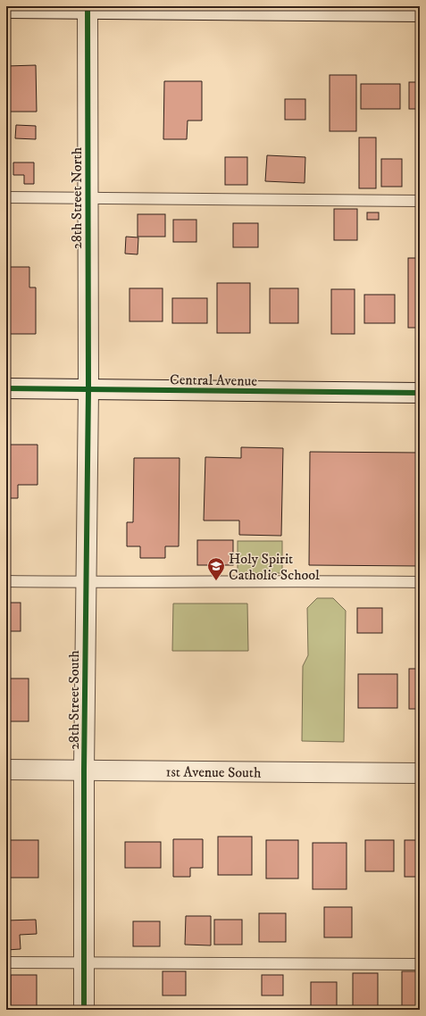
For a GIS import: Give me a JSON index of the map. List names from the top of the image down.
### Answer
{
  "streets": {
    "street": [
      "28th Street North",
      "Central Avenue",
      "28th Street South",
      "1st Avenue South"
    ]
  },
  "crossings": [
    ["28th Street North", "Central Avenue"],
    ["28th Street North", "28th Street South"],
    ["Central Avenue", "28th Street South"],
    ["28th Street South", "1st Avenue South"]
  ],
  "places": {
    "school or university": ["Holy Spirit Catholic School"]
  }
}
